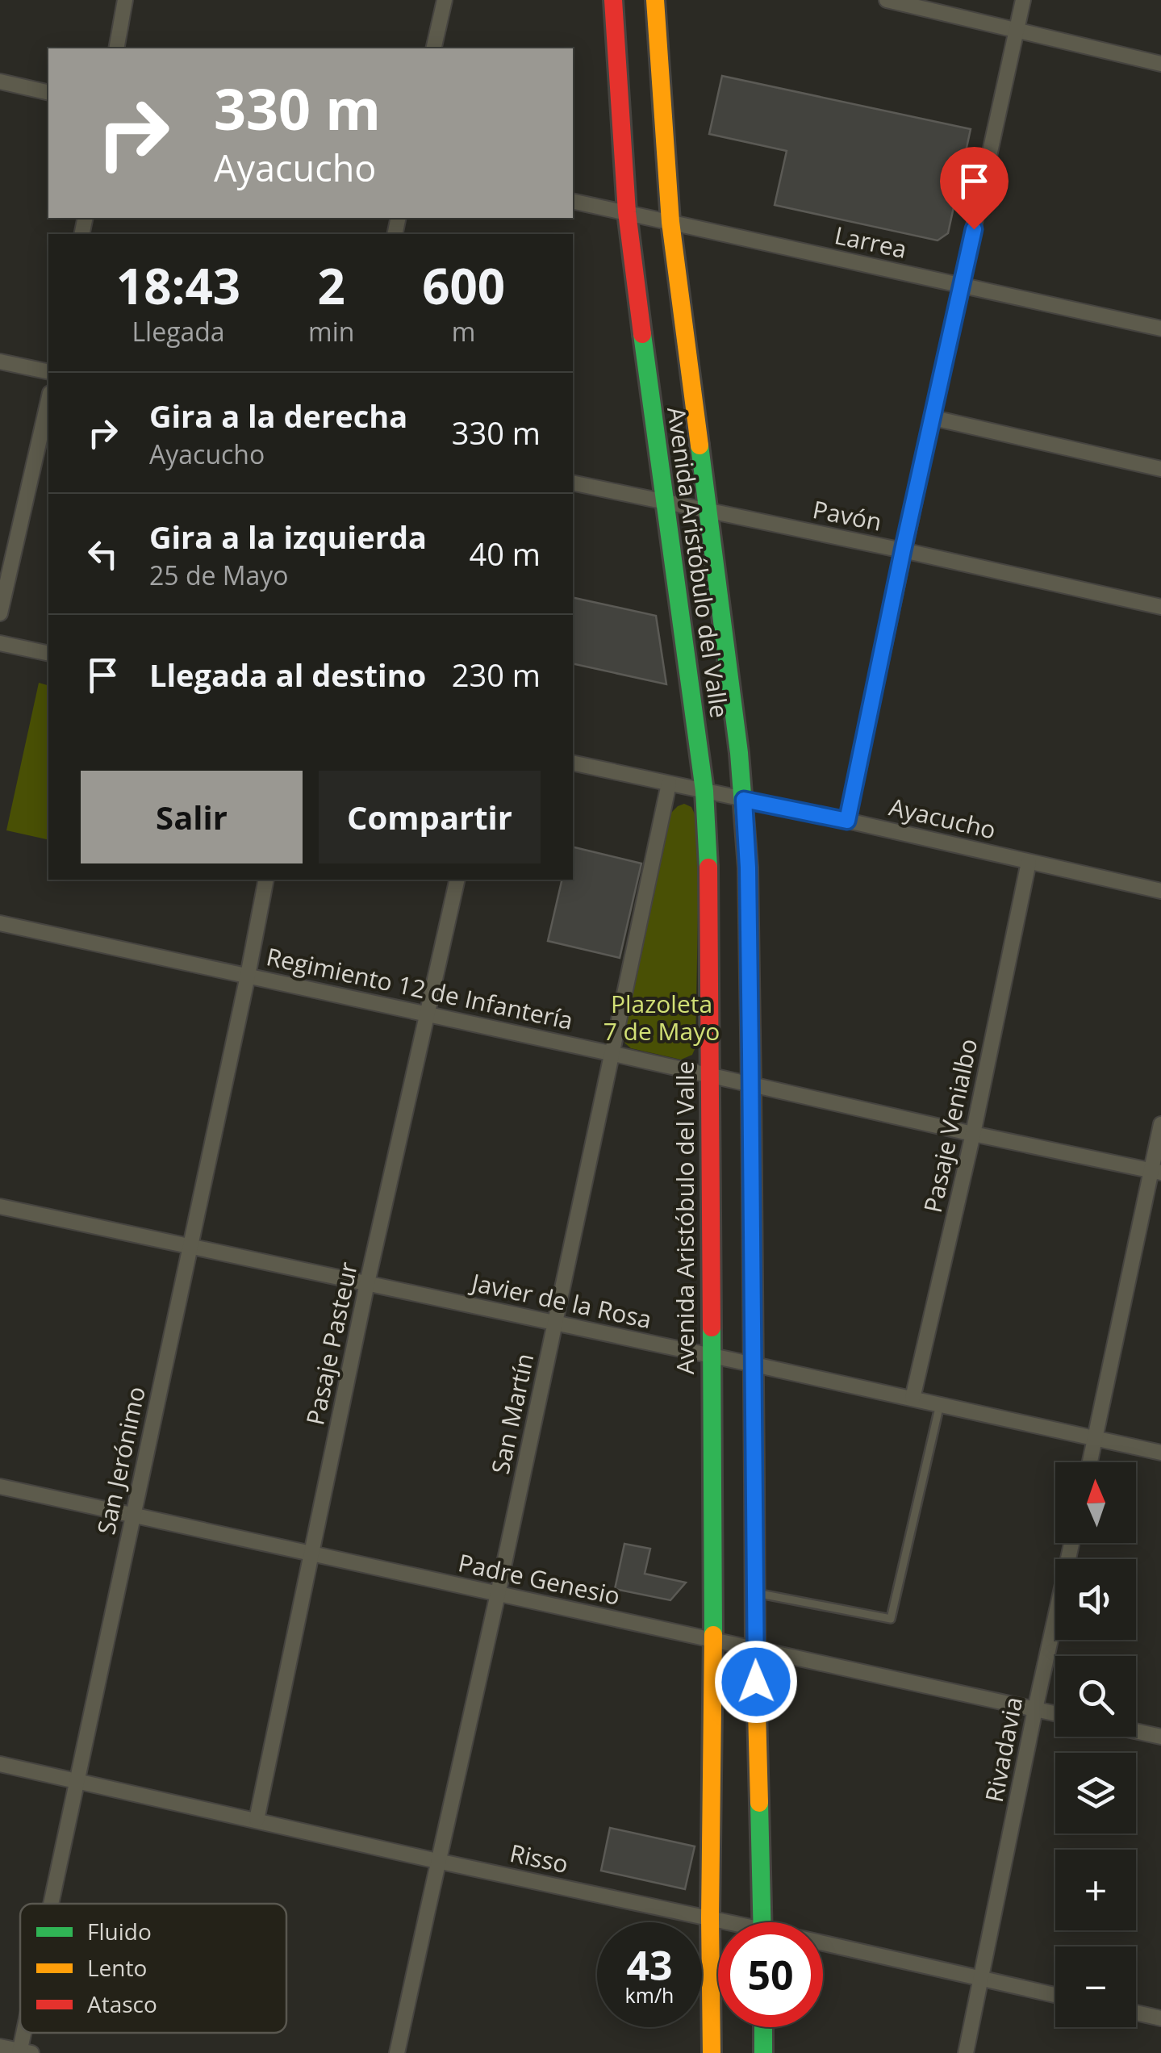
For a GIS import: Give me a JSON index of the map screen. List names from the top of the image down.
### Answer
{
  "streets": {
    "main road": ["Avenida Aristóbulo del Valle"],
    "street": [
      "Larrea",
      "Pavón",
      "Ayacucho",
      "Regimiento 12 de Infantería",
      "Pasaje Venialbo",
      "Javier de la Rosa",
      "Pasaje Pasteur",
      "San Martín",
      "San Jerónimo",
      "Padre Genesio",
      "Rivadavia",
      "Risso"
    ]
  },
  "crossings": [
    ["Larrea", "Avenida Aristóbulo del Valle"],
    ["Pavón", "Avenida Aristóbulo del Valle"],
    ["Avenida Aristóbulo del Valle", "Ayacucho"],
    ["Avenida Aristóbulo del Valle", "Regimiento 12 de Infantería"],
    ["Avenida Aristóbulo del Valle", "Javier de la Rosa"],
    ["Avenida Aristóbulo del Valle", "Padre Genesio"],
    ["Avenida Aristóbulo del Valle", "Risso"],
    ["Ayacucho", "Pasaje Venialbo"],
    ["Ayacucho", "San Martín"],
    ["Regimiento 12 de Infantería", "Pasaje Venialbo"],
    ["Regimiento 12 de Infantería", "Pasaje Pasteur"],
    ["Regimiento 12 de Infantería", "San Martín"],
    ["Regimiento 12 de Infantería", "San Jerónimo"],
    ["Pasaje Venialbo", "Javier de la Rosa"],
    ["Javier de la Rosa", "Pasaje Pasteur"],
    ["Javier de la Rosa", "San Martín"],
    ["Javier de la Rosa", "San Jerónimo"],
    ["Pasaje Pasteur", "Padre Genesio"],
    ["Pasaje Pasteur", "Risso"],
    ["San Martín", "Padre Genesio"],
    ["San Martín", "Risso"],
    ["San Jerónimo", "Padre Genesio"],
    ["San Jerónimo", "Risso"],
    ["Padre Genesio", "Rivadavia"],
    ["Rivadavia", "Risso"]
  ],
  "parks": ["Plazoleta 7 de Mayo"],
  "legend": ["Fluido", "Lento", "Atasco"],
  "north": "top",
  "page": {
    "turn": ["330 m", "Ayacucho"],
    "eta": [
      "18:43",
      "Llegada",
      "2",
      "min",
      "600",
      "m"
    ],
    "list": [
      {
        "name": "Gira a la derecha",
        "note": "Ayacucho",
        "value": "330 m"
      },
      {
        "name": "Gira a la izquierda",
        "note": "25 de Mayo",
        "value": "40 m"
      },
      {
        "name": "Llegada al destino",
        "value": "230 m"
      }
    ],
    "buttons": ["Salir", "Compartir"],
    "map_buttons": ["+", "−"],
    "speed": "43 km/h",
    "limit": "50"
  }
}
